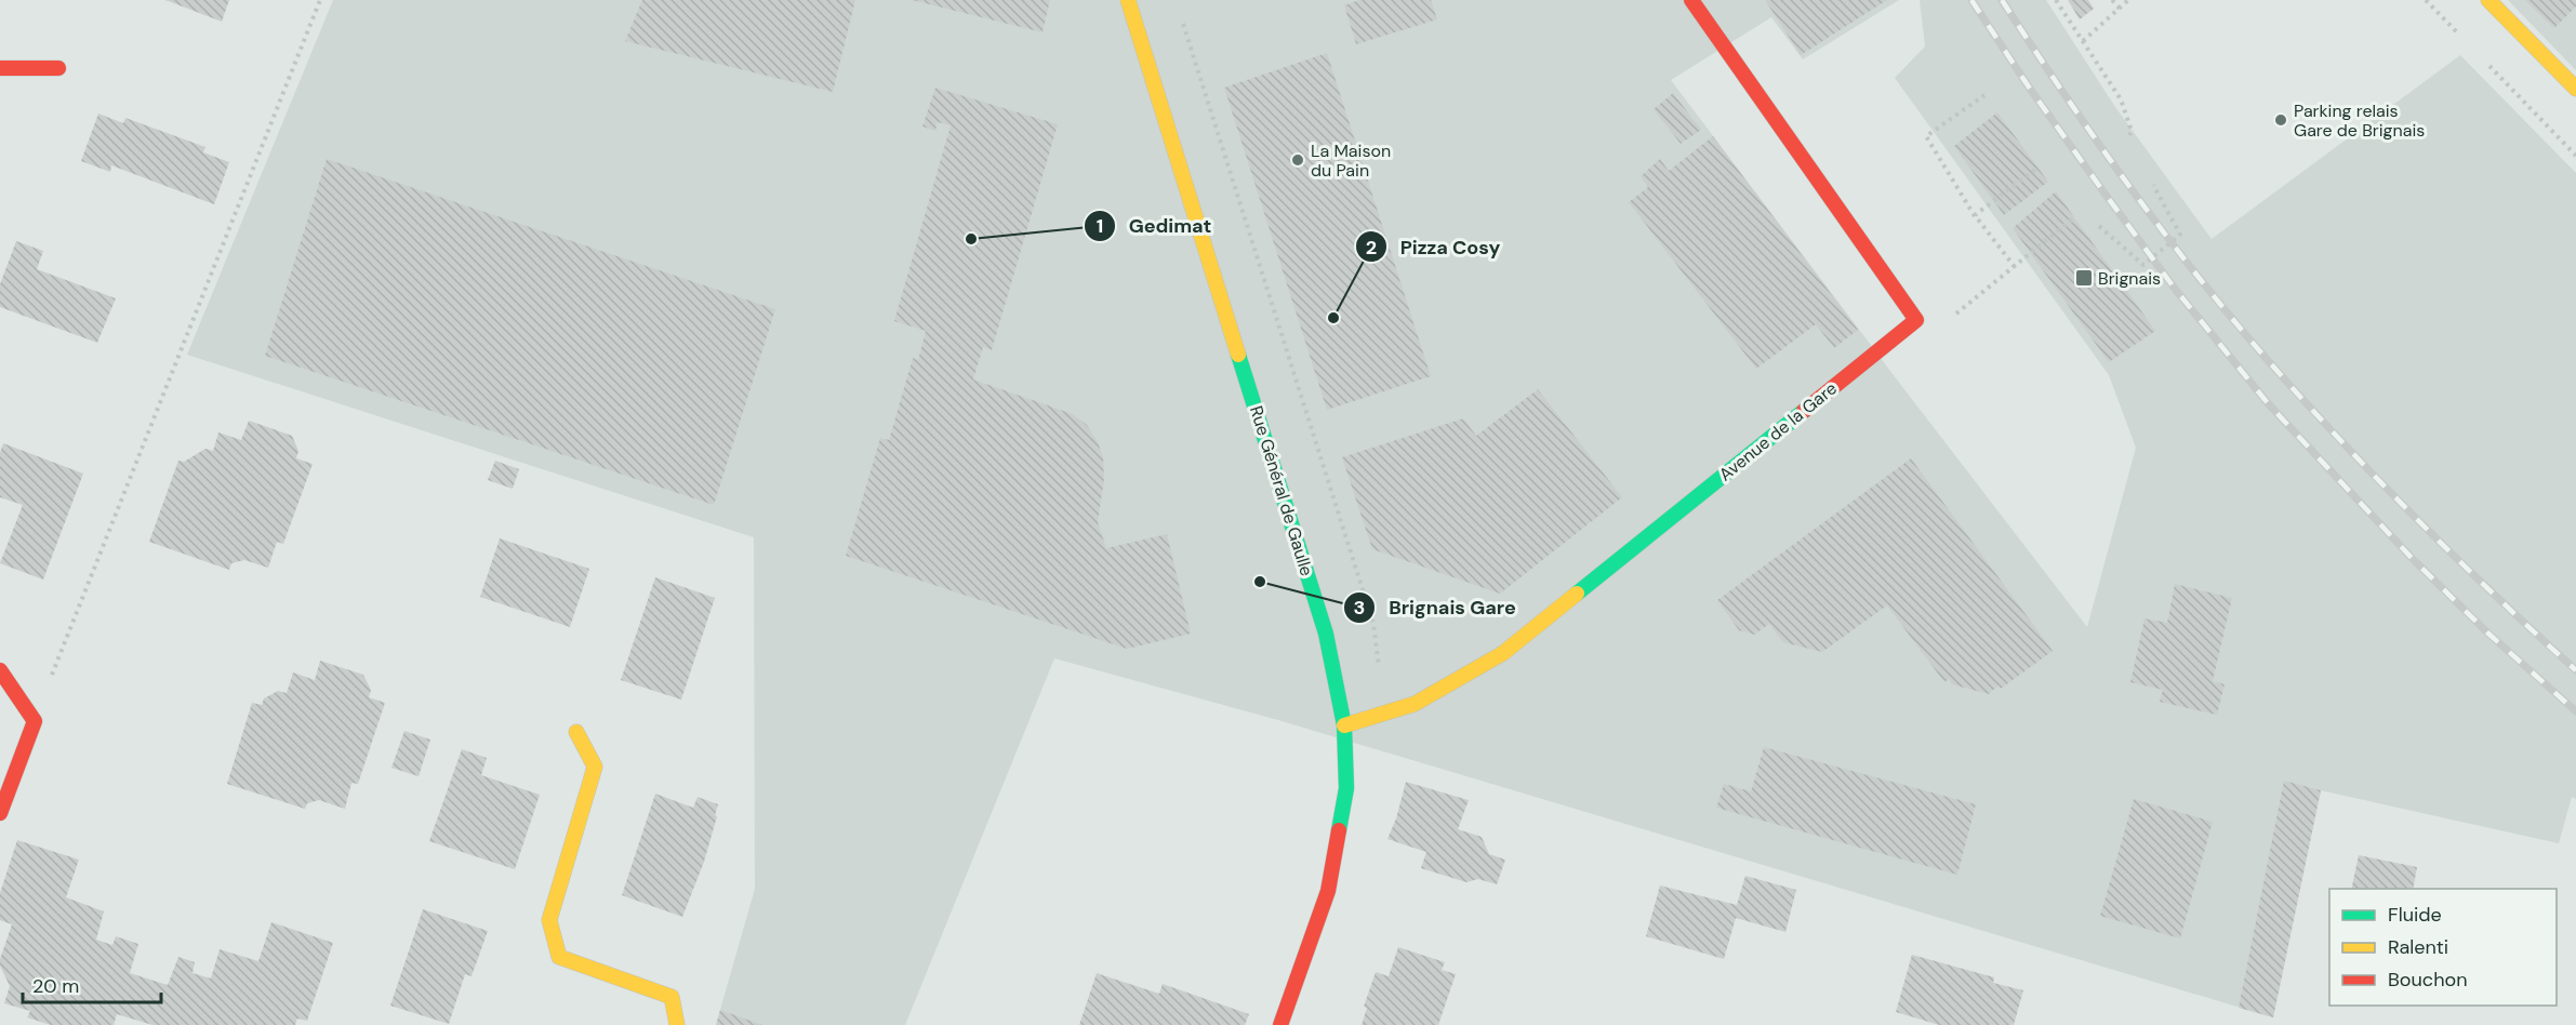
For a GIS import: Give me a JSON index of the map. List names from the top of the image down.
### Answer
{
  "streets": {
    "street": ["Avenue de la Gare", "Rue Général de Gaulle"]
  },
  "crossings": [
    ["Avenue de la Gare", "Rue Général de Gaulle"]
  ],
  "places": {
    "other": [
      "Parking relais Gare de Brignais",
      "La Maison du Pain",
      "Gedimat",
      "Pizza Cosy",
      "Brignais Gare"
    ],
    "transit": ["Brignais"]
  },
  "legend": ["Fluide", "Ralenti", "Bouchon"],
  "scale_bar": "20 m"
}
